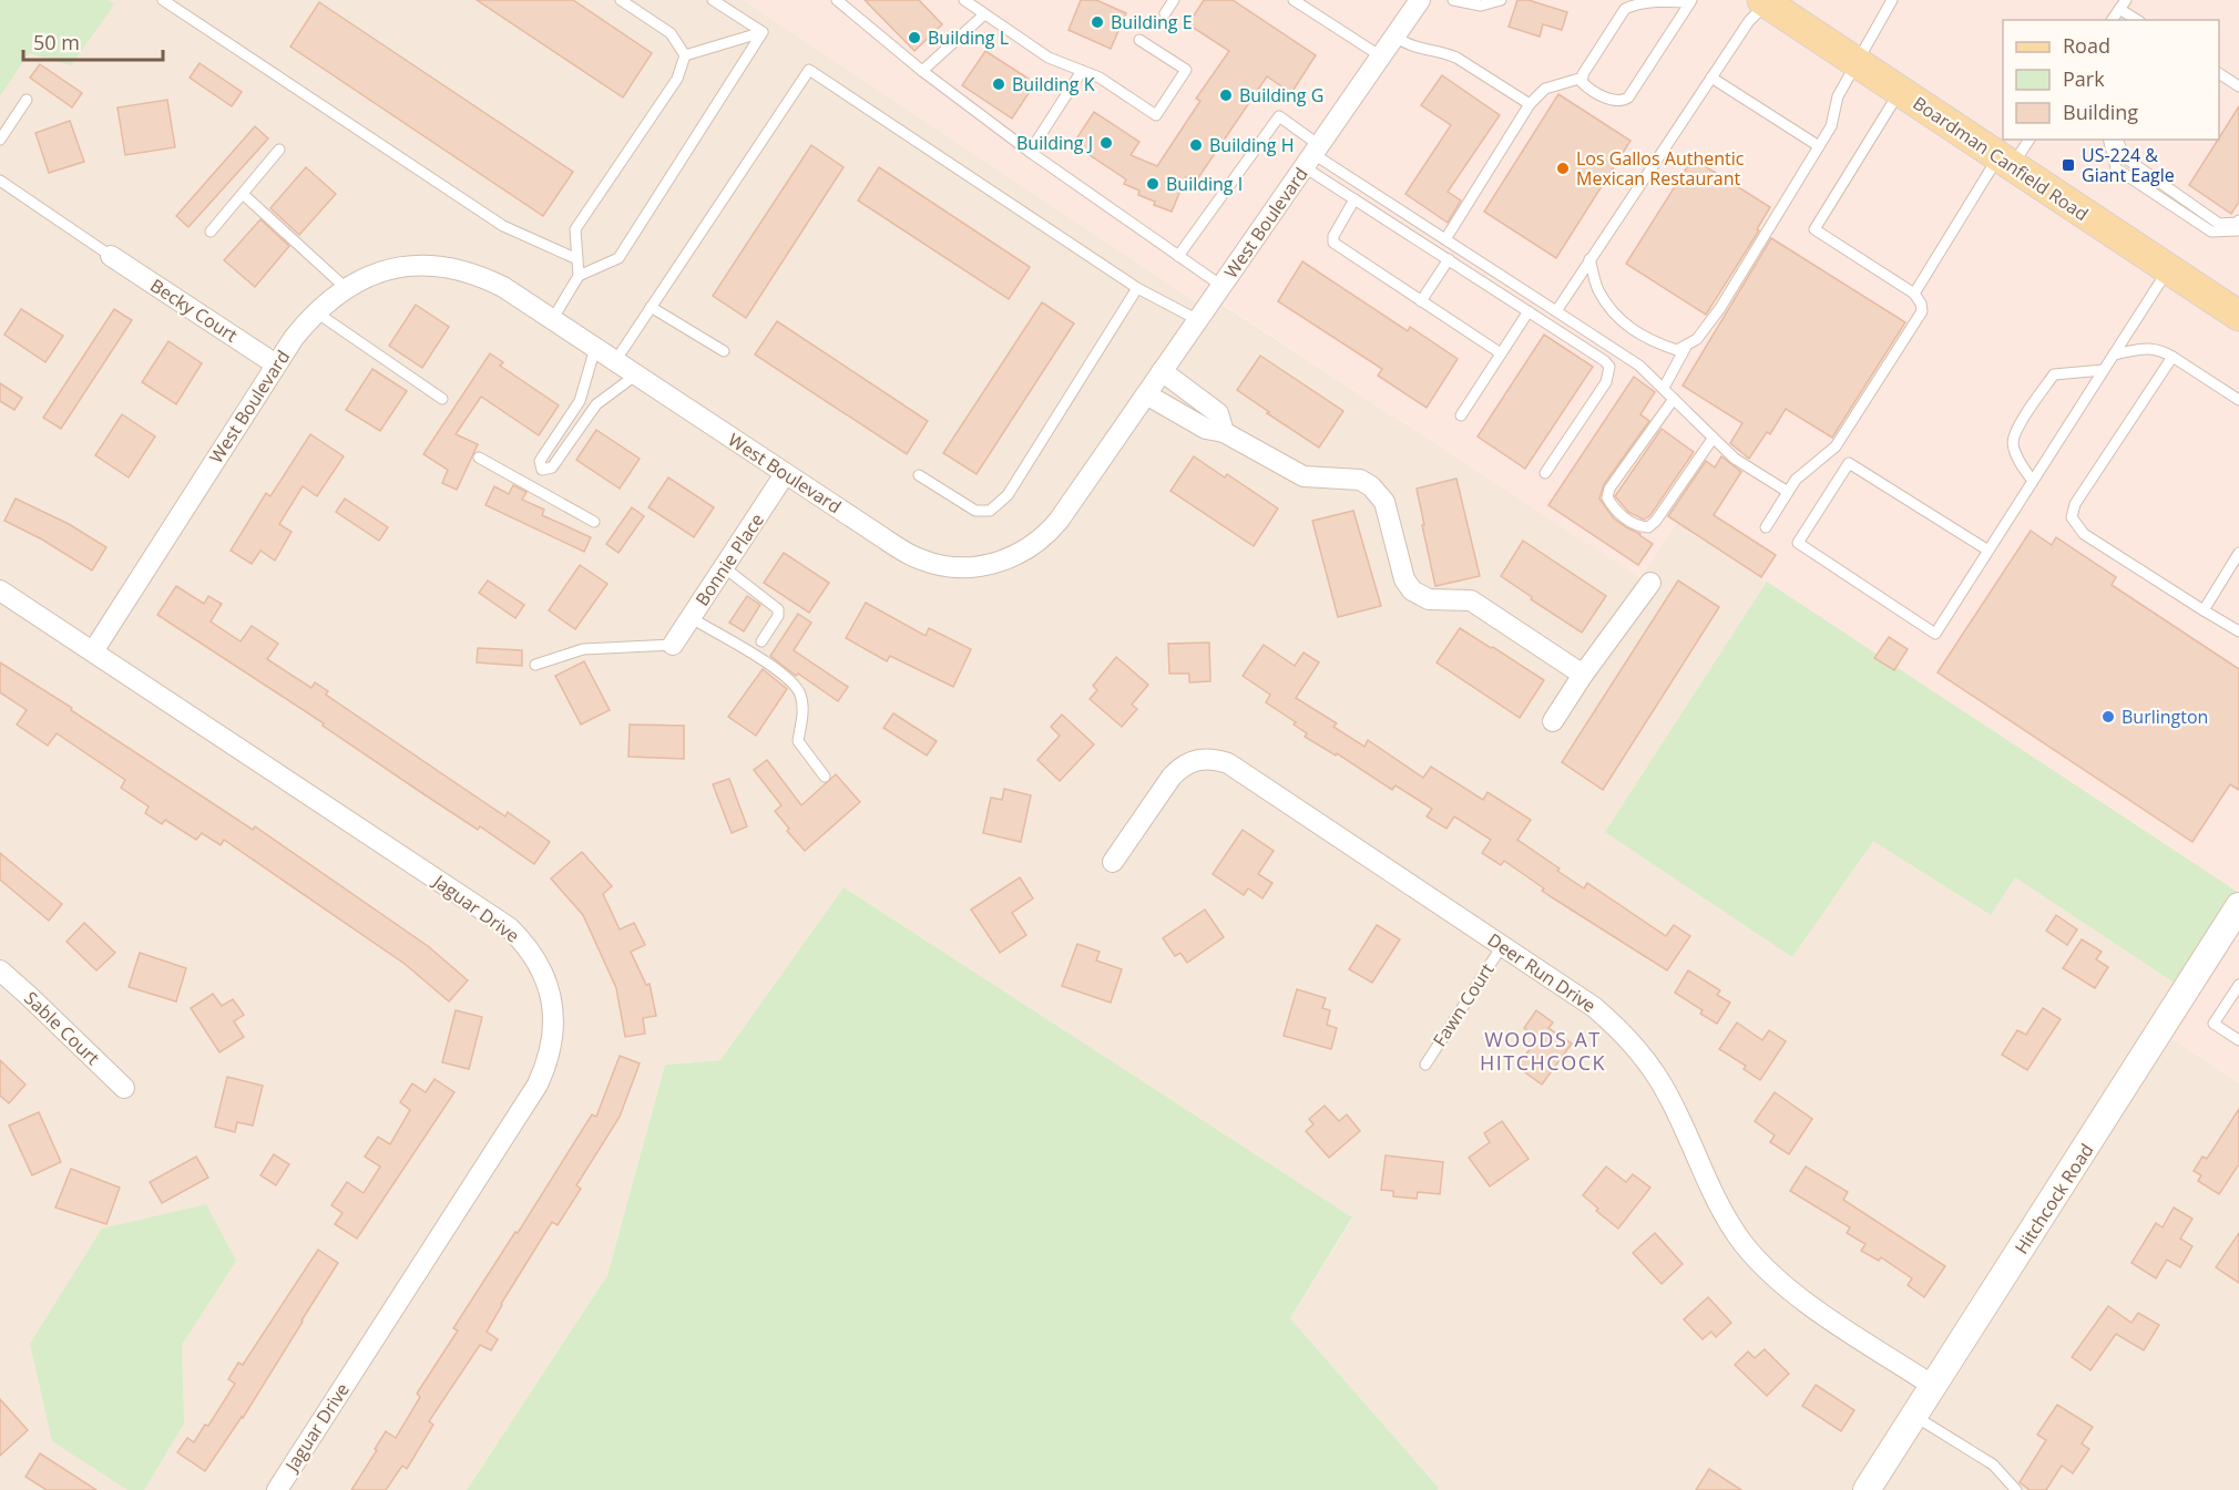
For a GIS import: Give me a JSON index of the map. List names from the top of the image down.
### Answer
{
  "streets": {
    "main road": ["Boardman Canfield Road"],
    "street": [
      "West Boulevard",
      "Becky Court",
      "Bonnie Place",
      "Jaguar Drive",
      "Deer Run Drive",
      "Sable Court",
      "Hitchcock Road"
    ],
    "lane": ["Fawn Court"]
  },
  "crossings": [
    ["West Boulevard", "Becky Court"],
    ["West Boulevard", "Bonnie Place"],
    ["West Boulevard", "Jaguar Drive"],
    ["Deer Run Drive", "Fawn Court"],
    ["Deer Run Drive", "Hitchcock Road"]
  ],
  "districts": ["WOODS AT HITCHCOCK"],
  "places": {
    "other": [
      "Building E",
      "Building L",
      "Building K",
      "Building G",
      "Building J",
      "Building H",
      "Los Gallos Authentic Mexican Restaurant",
      "Building I",
      "Burlington"
    ],
    "transit": ["US-224 & Giant Eagle"]
  },
  "legend": ["Road", "Park", "Building"],
  "scale_bar": "50 m"
}
